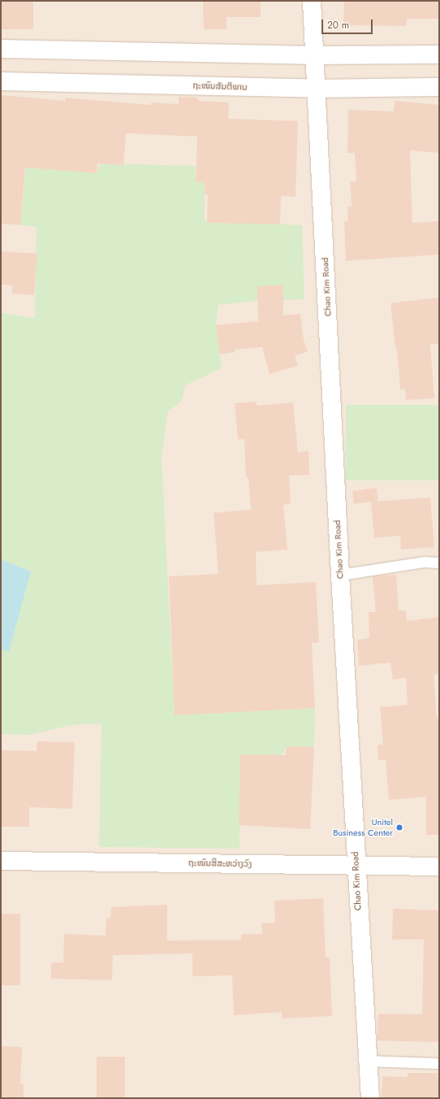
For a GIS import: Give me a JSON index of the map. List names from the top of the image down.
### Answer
{
  "streets": {
    "street": ["ຖະໜົນສັນຕິພາບ", "Chao Kim Road", "ຖະໜົນສີສະຫວ່າງວົງ"]
  },
  "crossings": [
    ["ຖະໜົນສັນຕິພາບ", "Chao Kim Road"],
    ["Chao Kim Road", "ຖະໜົນສີສະຫວ່າງວົງ"]
  ],
  "places": ["Unitel Business Center"],
  "scale_bar": "20 m"
}
